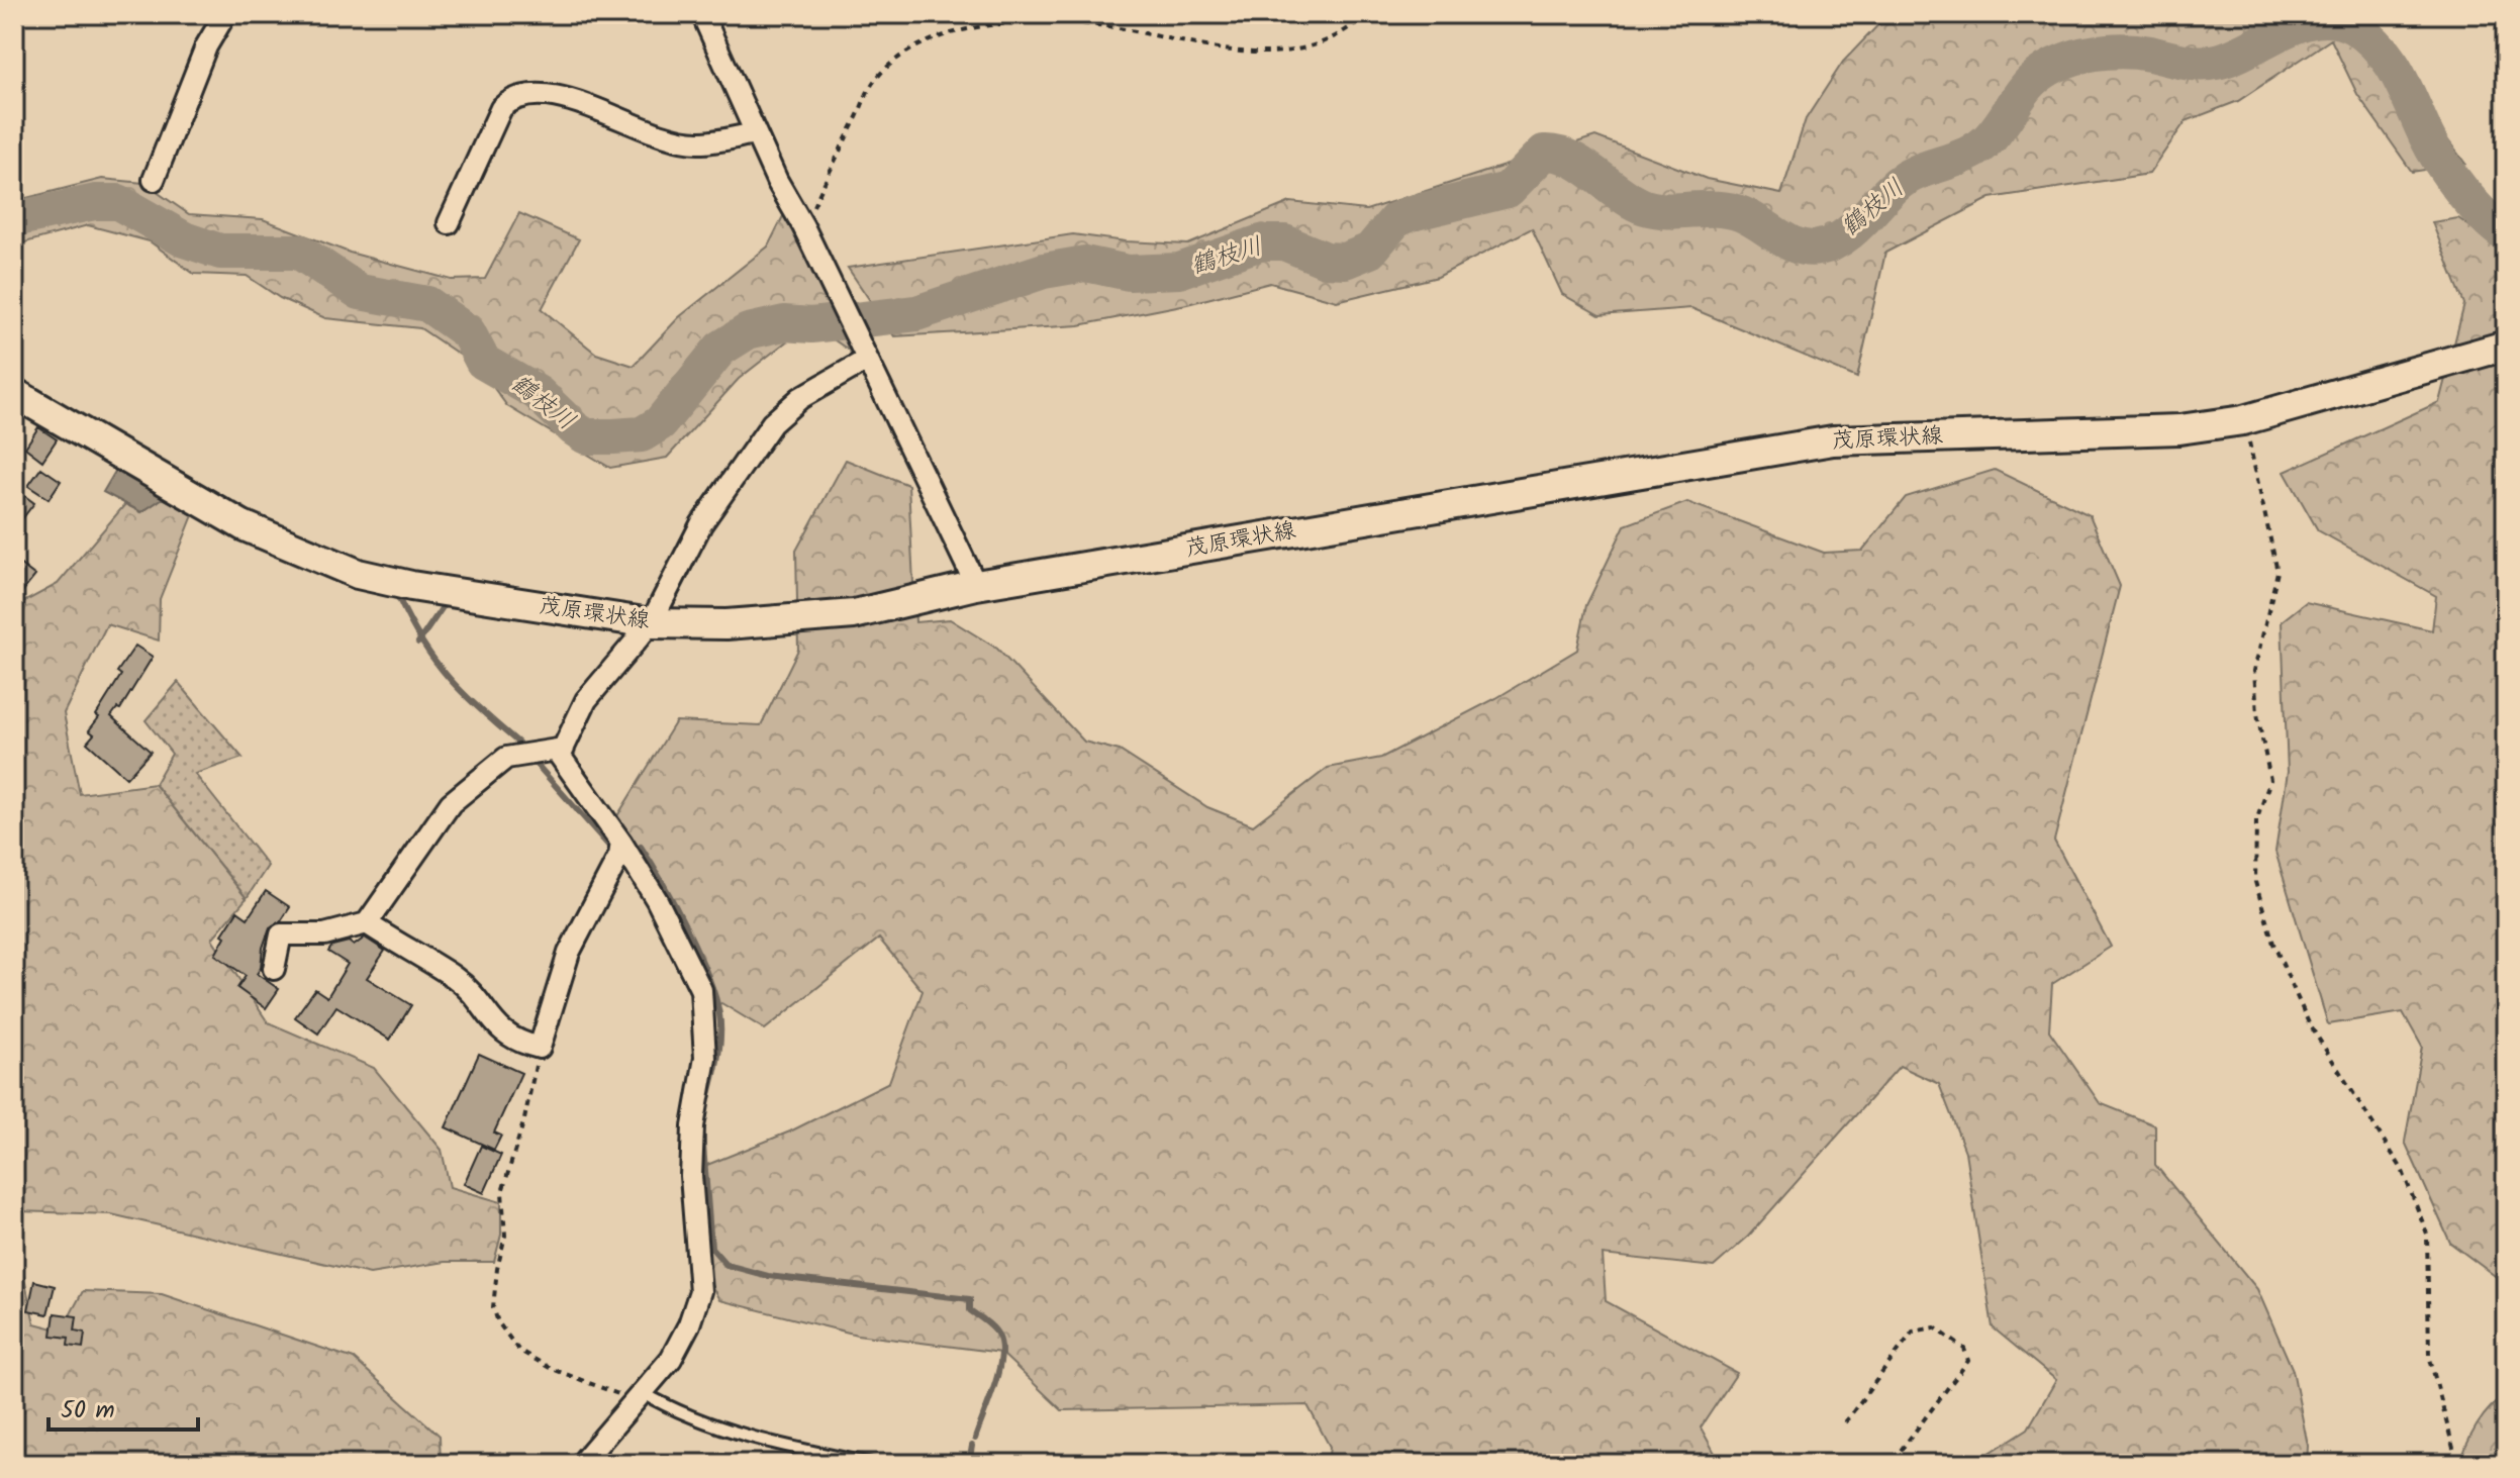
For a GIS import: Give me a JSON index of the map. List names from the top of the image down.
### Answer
{
  "streets": {
    "main road": ["茂原環状線"]
  },
  "water": ["鶴枝川"],
  "scale_bar": "50 m"
}
